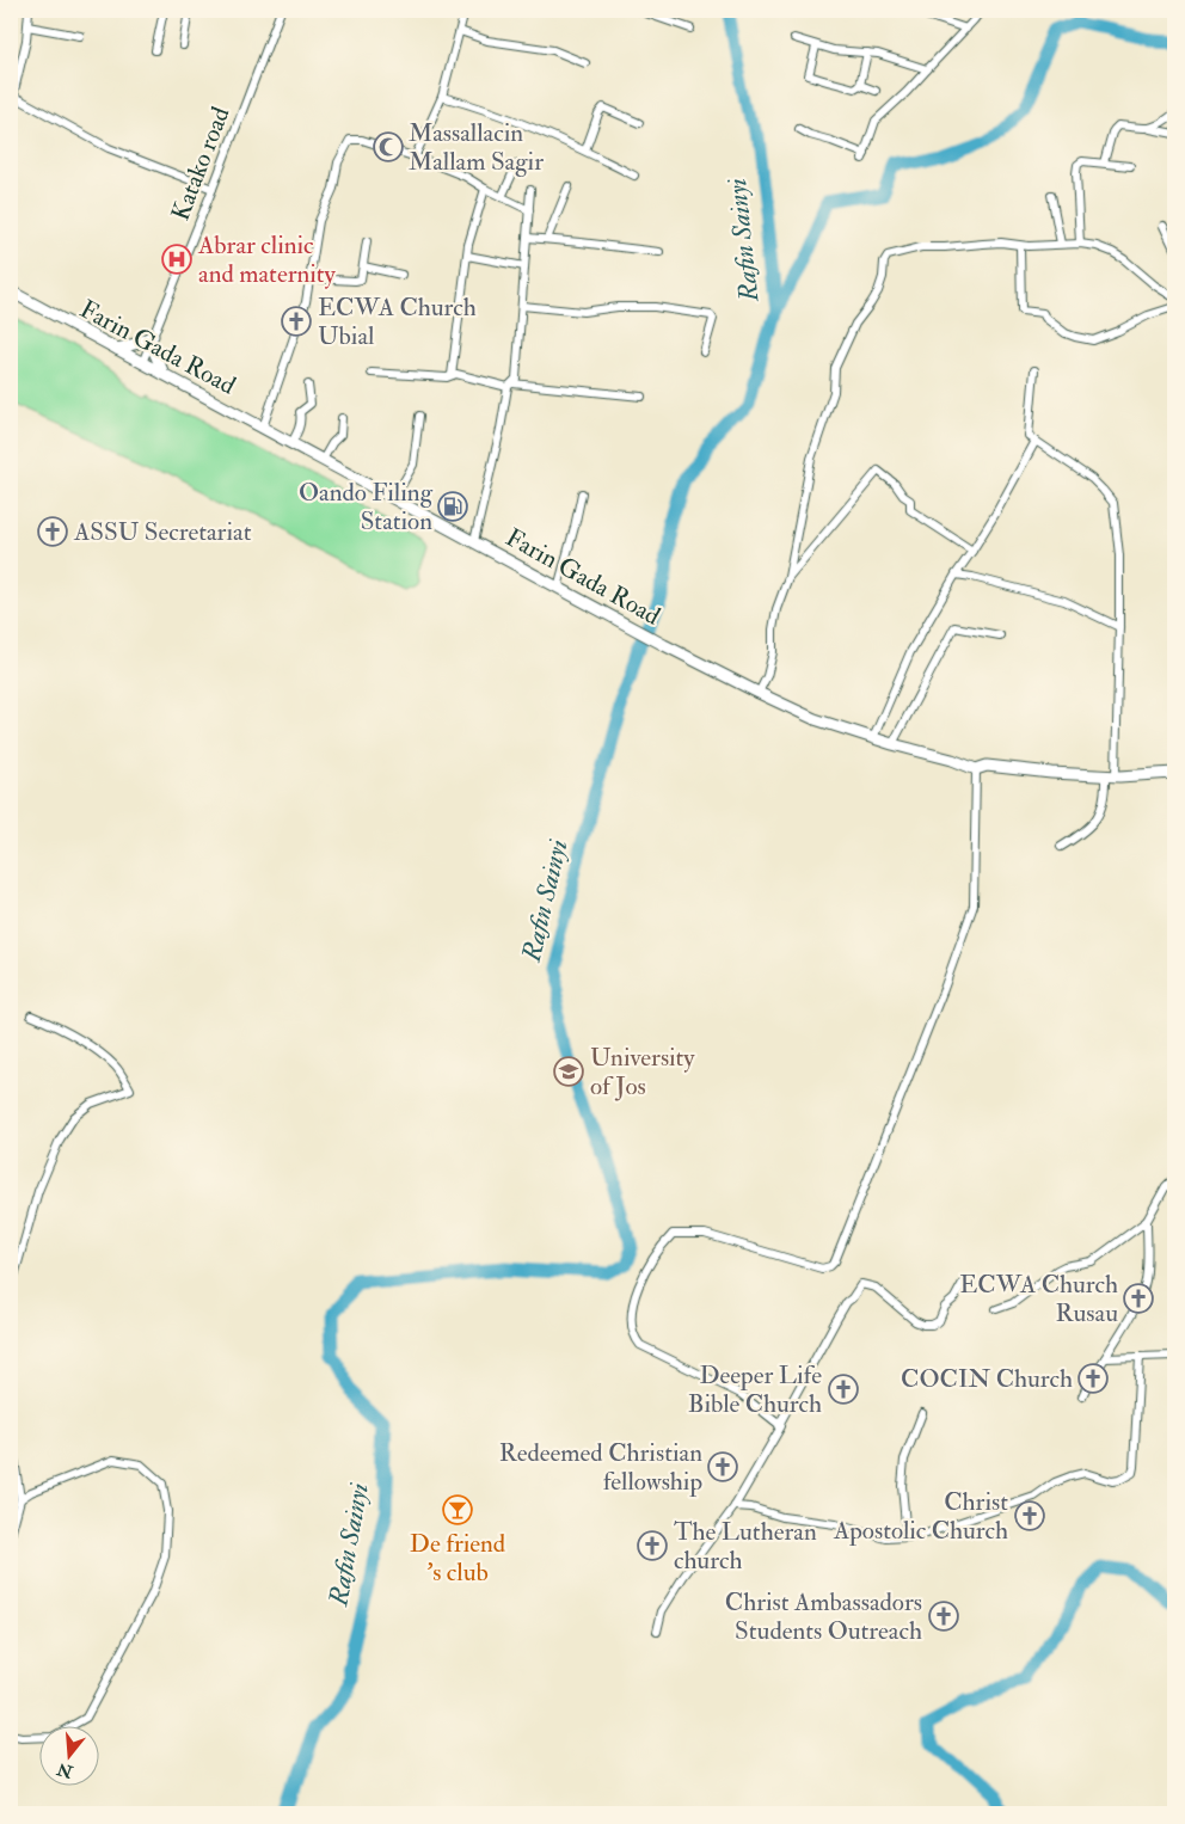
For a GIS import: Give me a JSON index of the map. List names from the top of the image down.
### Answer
{
  "streets": {
    "main road": ["Farin Gada Road"],
    "street": ["Katako road"]
  },
  "crossings": [
    ["Katako road", "Farin Gada Road"]
  ],
  "water": ["Rafin Sainyi"],
  "places": {
    "mosque": ["Massallacin Mallam Sagir"],
    "hospital": ["Abrar clinic and maternity"],
    "church": [
      "ECWA Church Ubial",
      "ASSU Secretariat",
      "ECWA Church Rusau",
      "COCIN Church",
      "Deeper Life Bible Church",
      "Redeemed Christian fellowship",
      "Christ Apostolic Church",
      "The Lutheran church",
      "Christ Ambassadors Students Outreach"
    ],
    "fuel station": ["Oando Filing Station"],
    "school or university": ["University of Jos"],
    "bar": ["De friend 's club"]
  },
  "north": "bottom"
}
